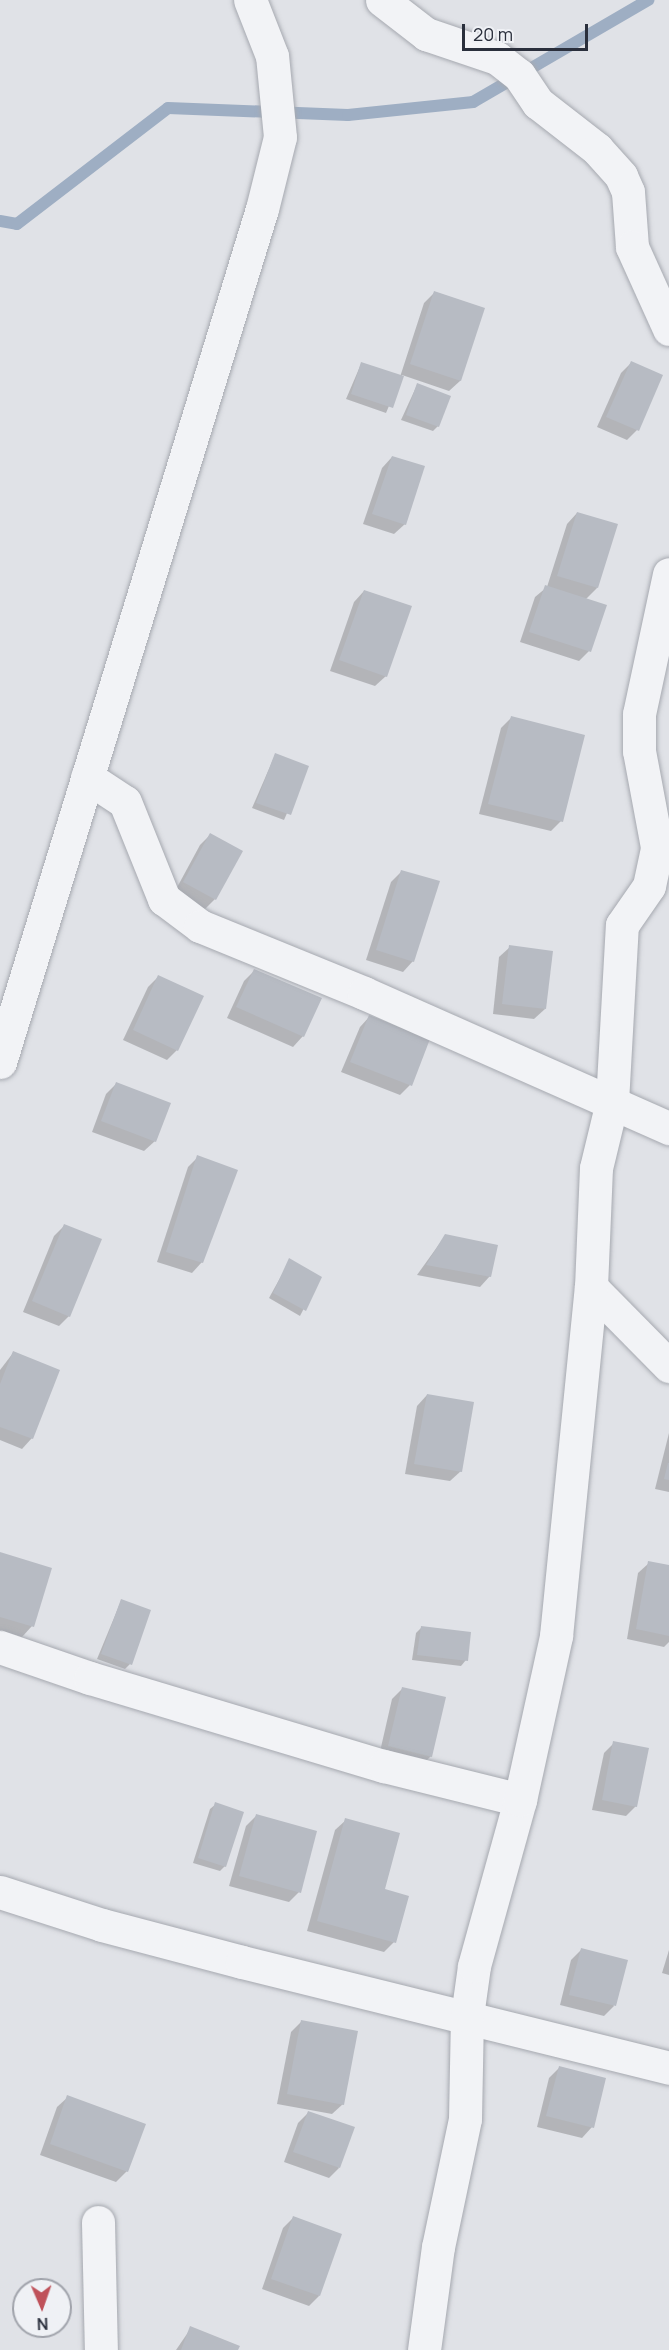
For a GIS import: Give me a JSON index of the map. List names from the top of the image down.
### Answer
{
  "scale_bar": "20 m",
  "north": "bottom"
}
